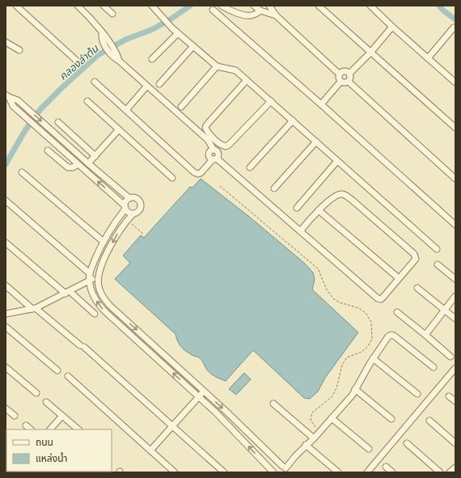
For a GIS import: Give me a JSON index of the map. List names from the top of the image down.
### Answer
{
  "water": ["คลองลำต้น"],
  "legend": ["ถนน", "แหล่งน้ำ"]
}
